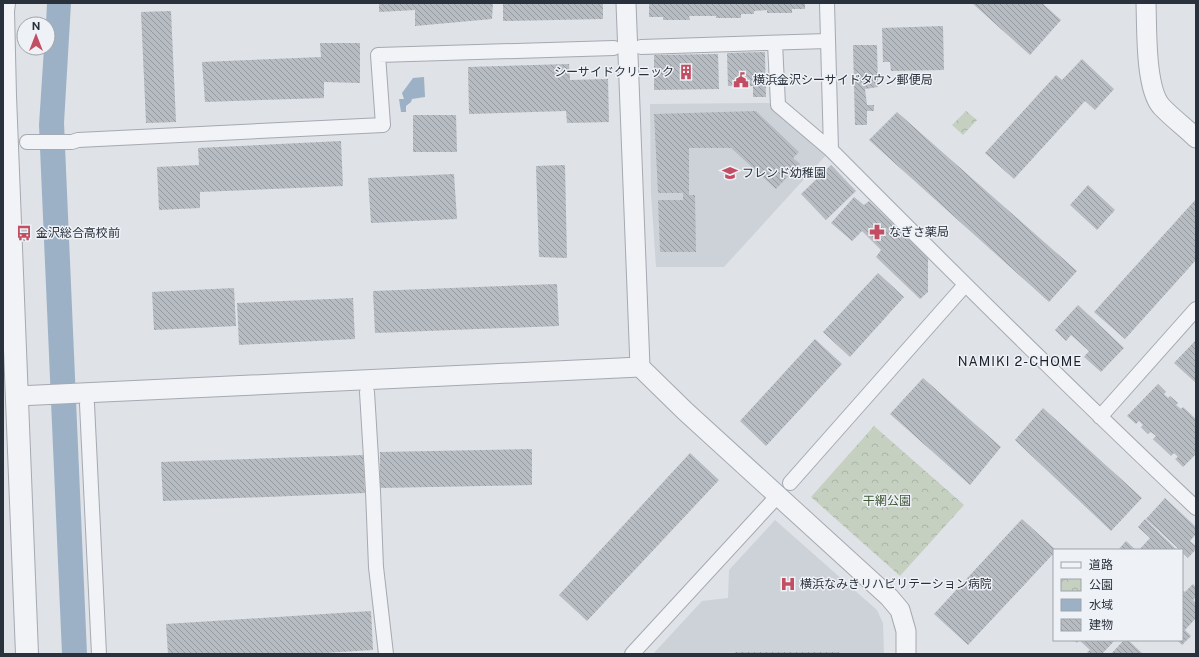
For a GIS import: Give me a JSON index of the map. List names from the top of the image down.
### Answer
{
  "districts": ["NAMIKI 2-CHOME"],
  "parks": ["干網公園"],
  "places": {
    "building": ["シーサイドクリニック"],
    "public building": ["横浜金沢シーサイドタウン郵便局"],
    "school or university": ["フレンド幼稚園"],
    "pharmacy": ["なぎさ薬局"],
    "bus stop": ["金沢総合高校前"],
    "hospital": ["横浜なみきリハビリテーション病院"]
  },
  "legend": [
    "道路",
    "公園",
    "水域",
    "建物"
  ],
  "north": "top"
}
